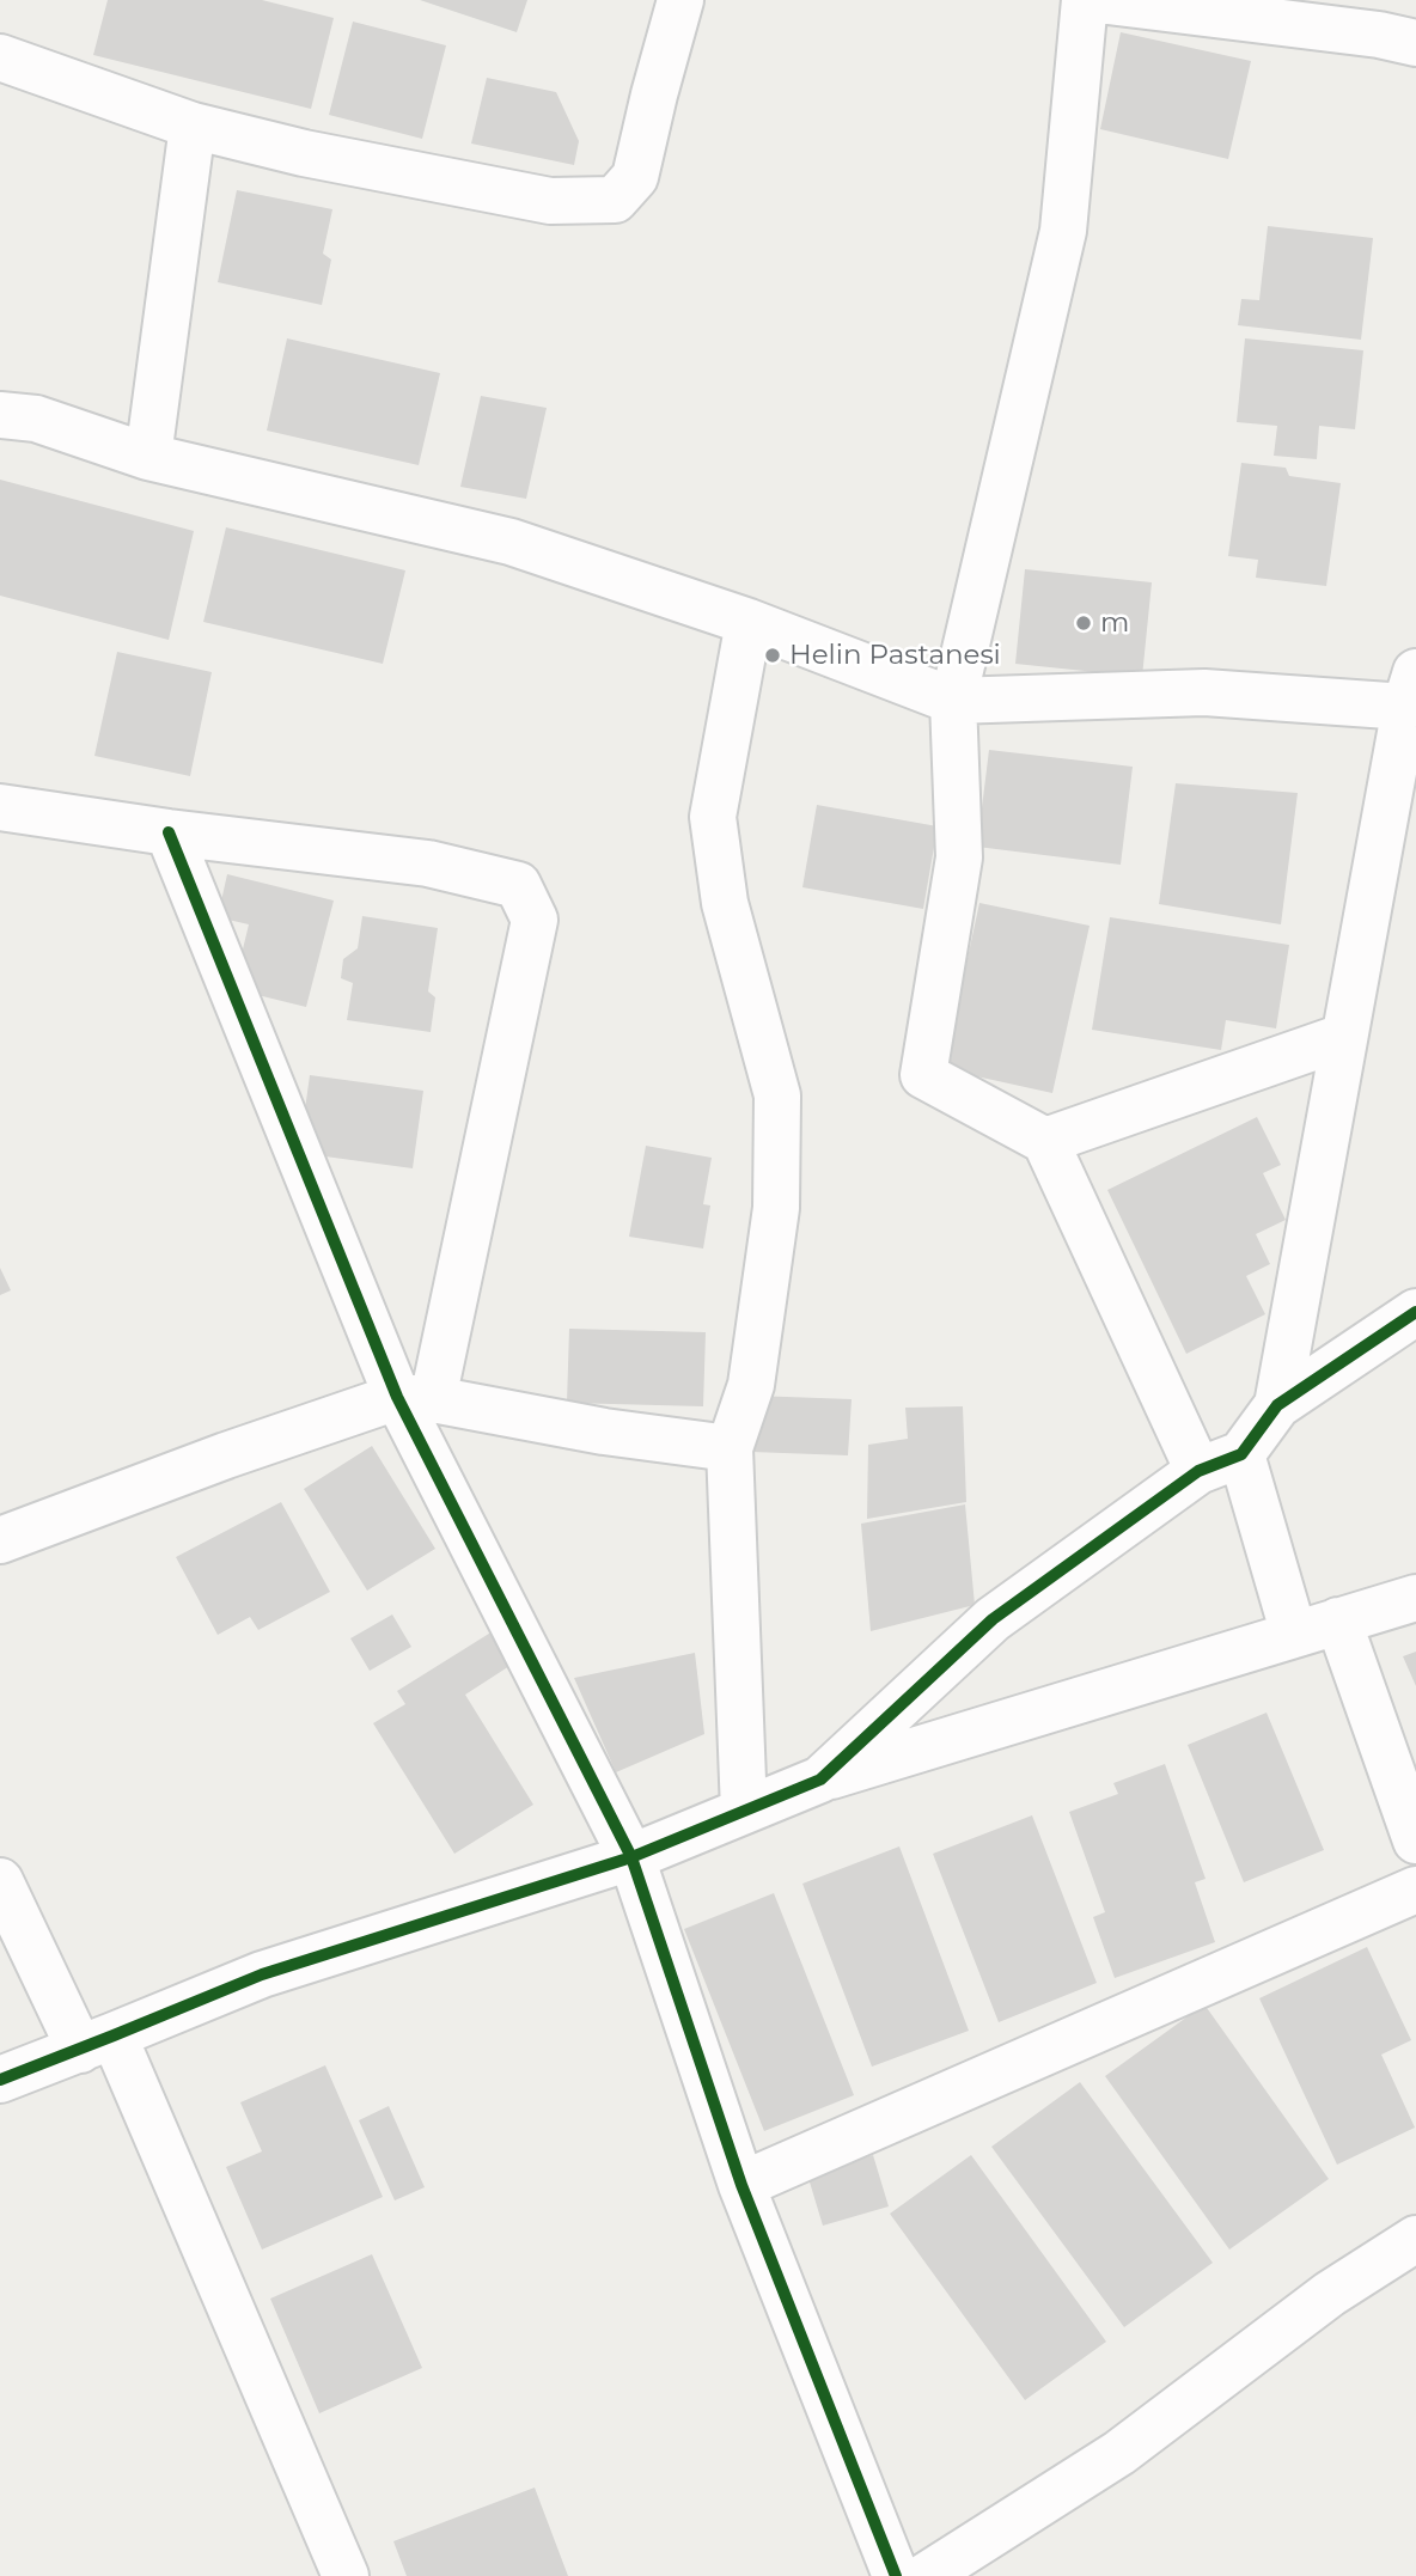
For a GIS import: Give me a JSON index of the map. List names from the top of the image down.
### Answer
{
  "places": ["m", "Helin Pastanesi"]
}
